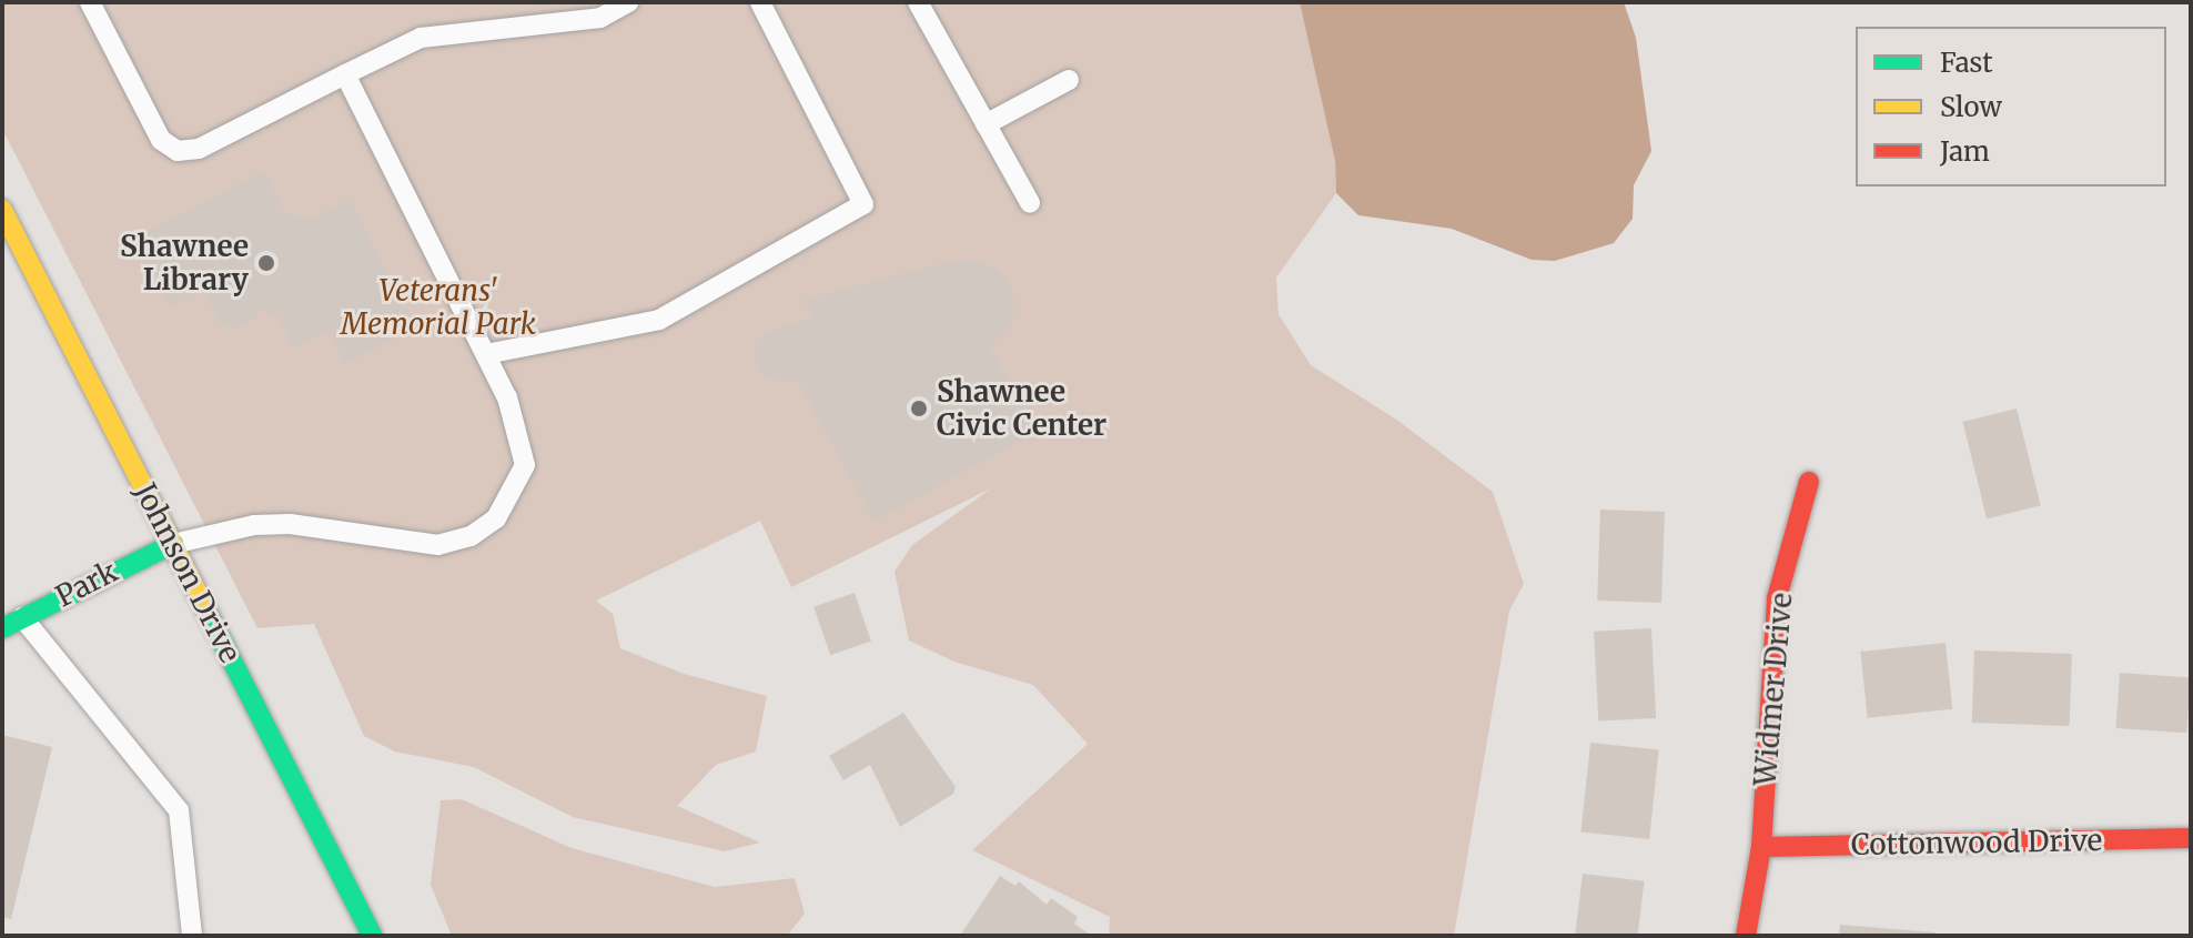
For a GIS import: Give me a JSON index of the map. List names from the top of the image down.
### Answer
{
  "streets": {
    "street": [
      "Johnson Drive",
      "Park",
      "Widmer Drive",
      "Cottonwood Drive"
    ]
  },
  "crossings": [
    ["Johnson Drive", "Park"],
    ["Widmer Drive", "Cottonwood Drive"]
  ],
  "parks": ["Veterans' Memorial Park"],
  "places": ["Shawnee Library", "Shawnee Civic Center"],
  "legend": ["Fast", "Slow", "Jam"]
}
